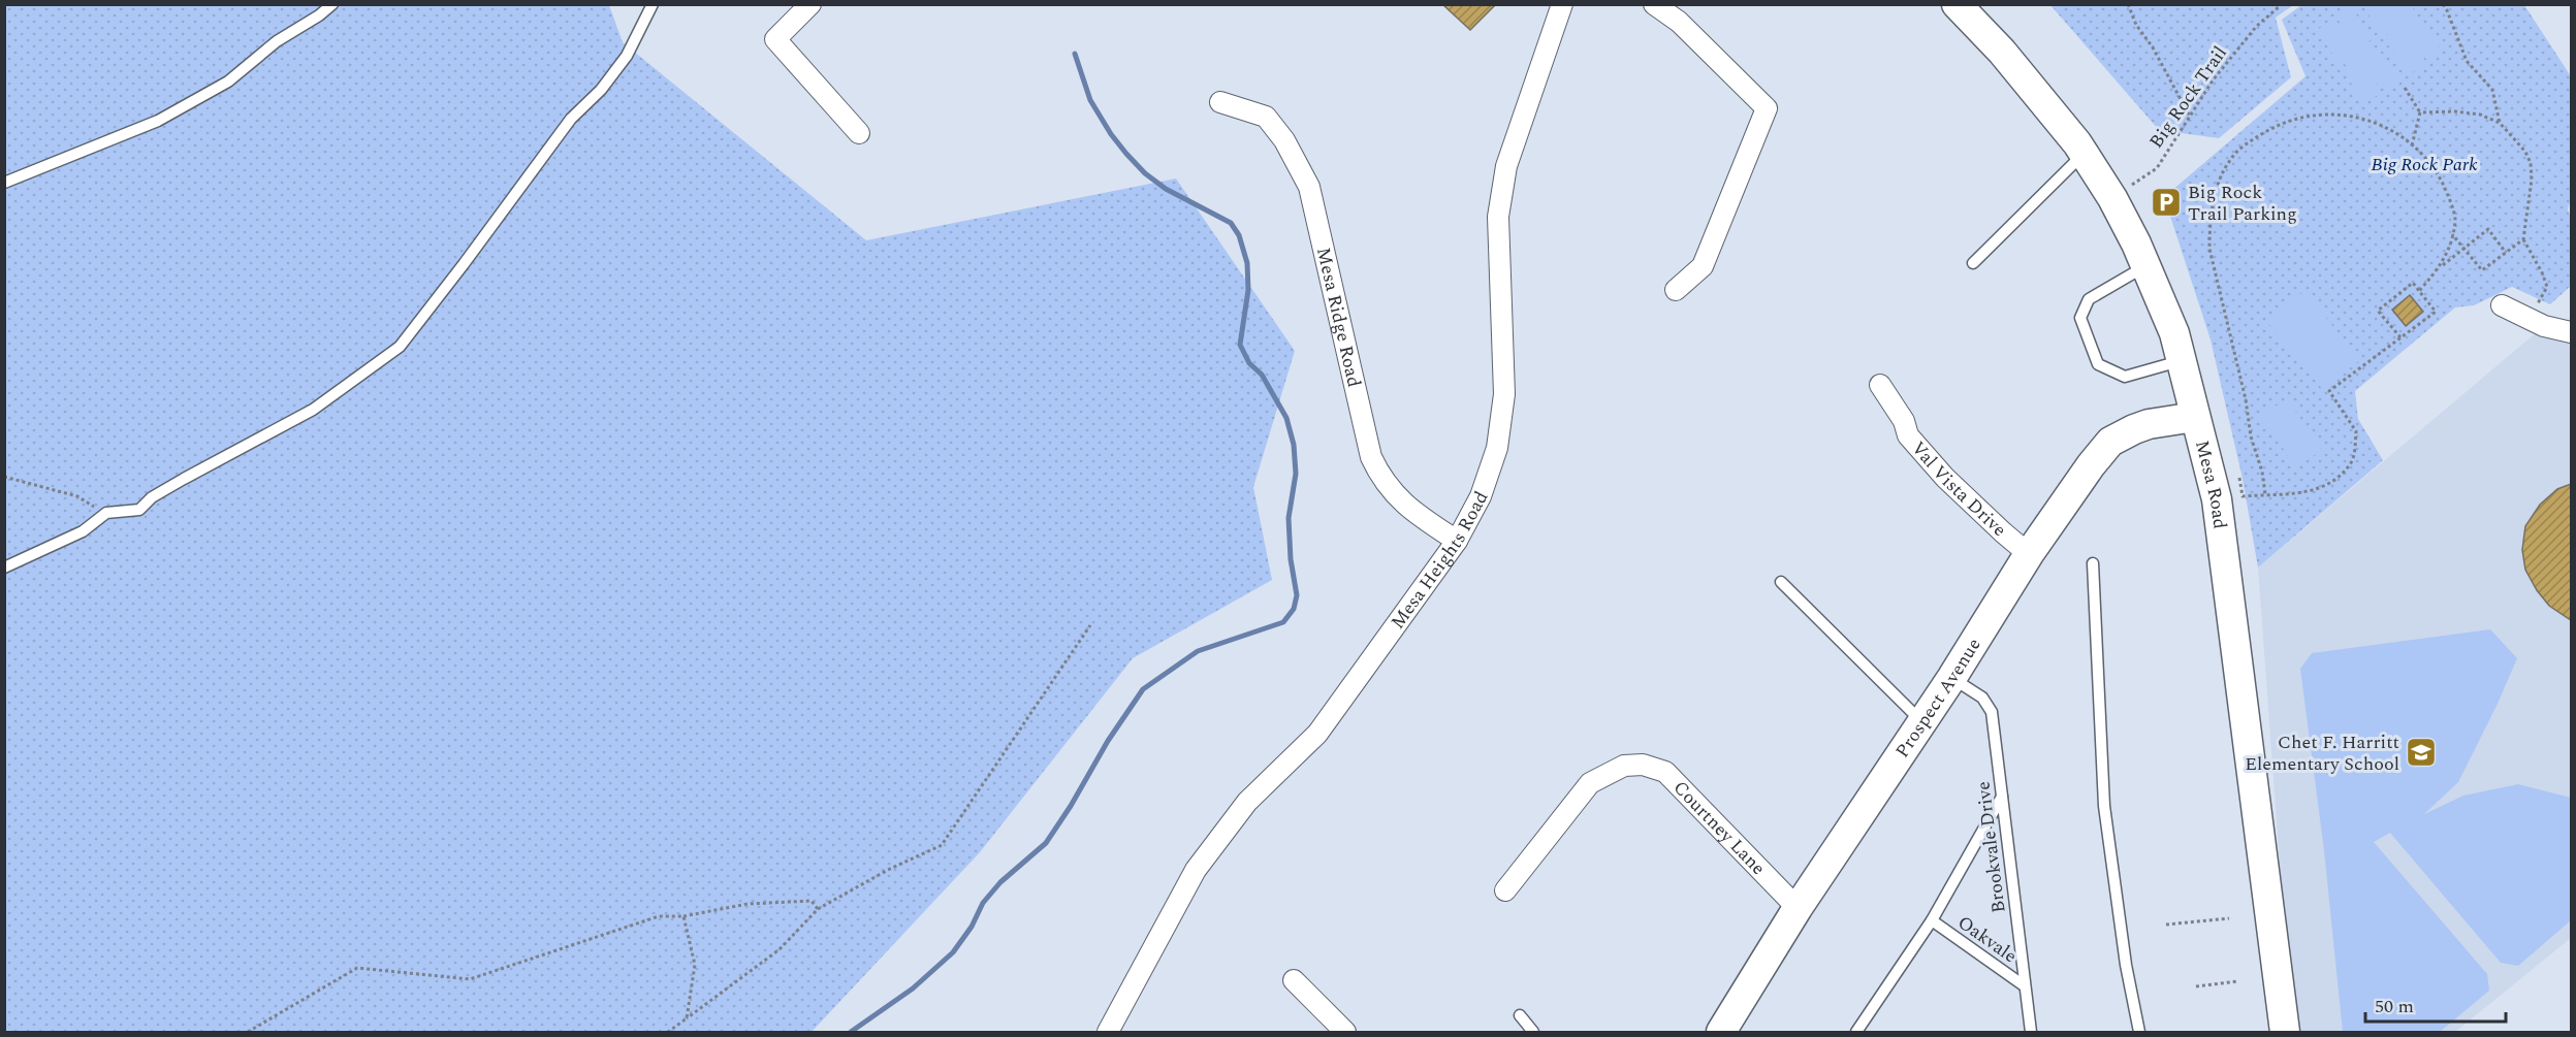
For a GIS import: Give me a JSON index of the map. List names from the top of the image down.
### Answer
{
  "streets": {
    "street": [
      "Mesa Ridge Road",
      "Mesa Road",
      "Val Vista Drive",
      "Mesa Heights Road",
      "Prospect Avenue",
      "Courtney Lane"
    ],
    "lane": ["Brookvale Drive", "Oakvale"],
    "path": ["Big Rock Trail"]
  },
  "crossings": [
    ["Big Rock Trail", "Mesa Road"],
    ["Mesa Ridge Road", "Mesa Heights Road"],
    ["Mesa Road", "Prospect Avenue"],
    ["Val Vista Drive", "Prospect Avenue"],
    ["Prospect Avenue", "Courtney Lane"],
    ["Prospect Avenue", "Brookvale Drive"],
    ["Brookvale Drive", "Oakvale"]
  ],
  "parks": ["Big Rock Park"],
  "places": {
    "parking": ["Big Rock Trail Parking"],
    "school or university": ["Chet F. Harritt Elementary School"]
  },
  "scale_bar": "50 m"
}
